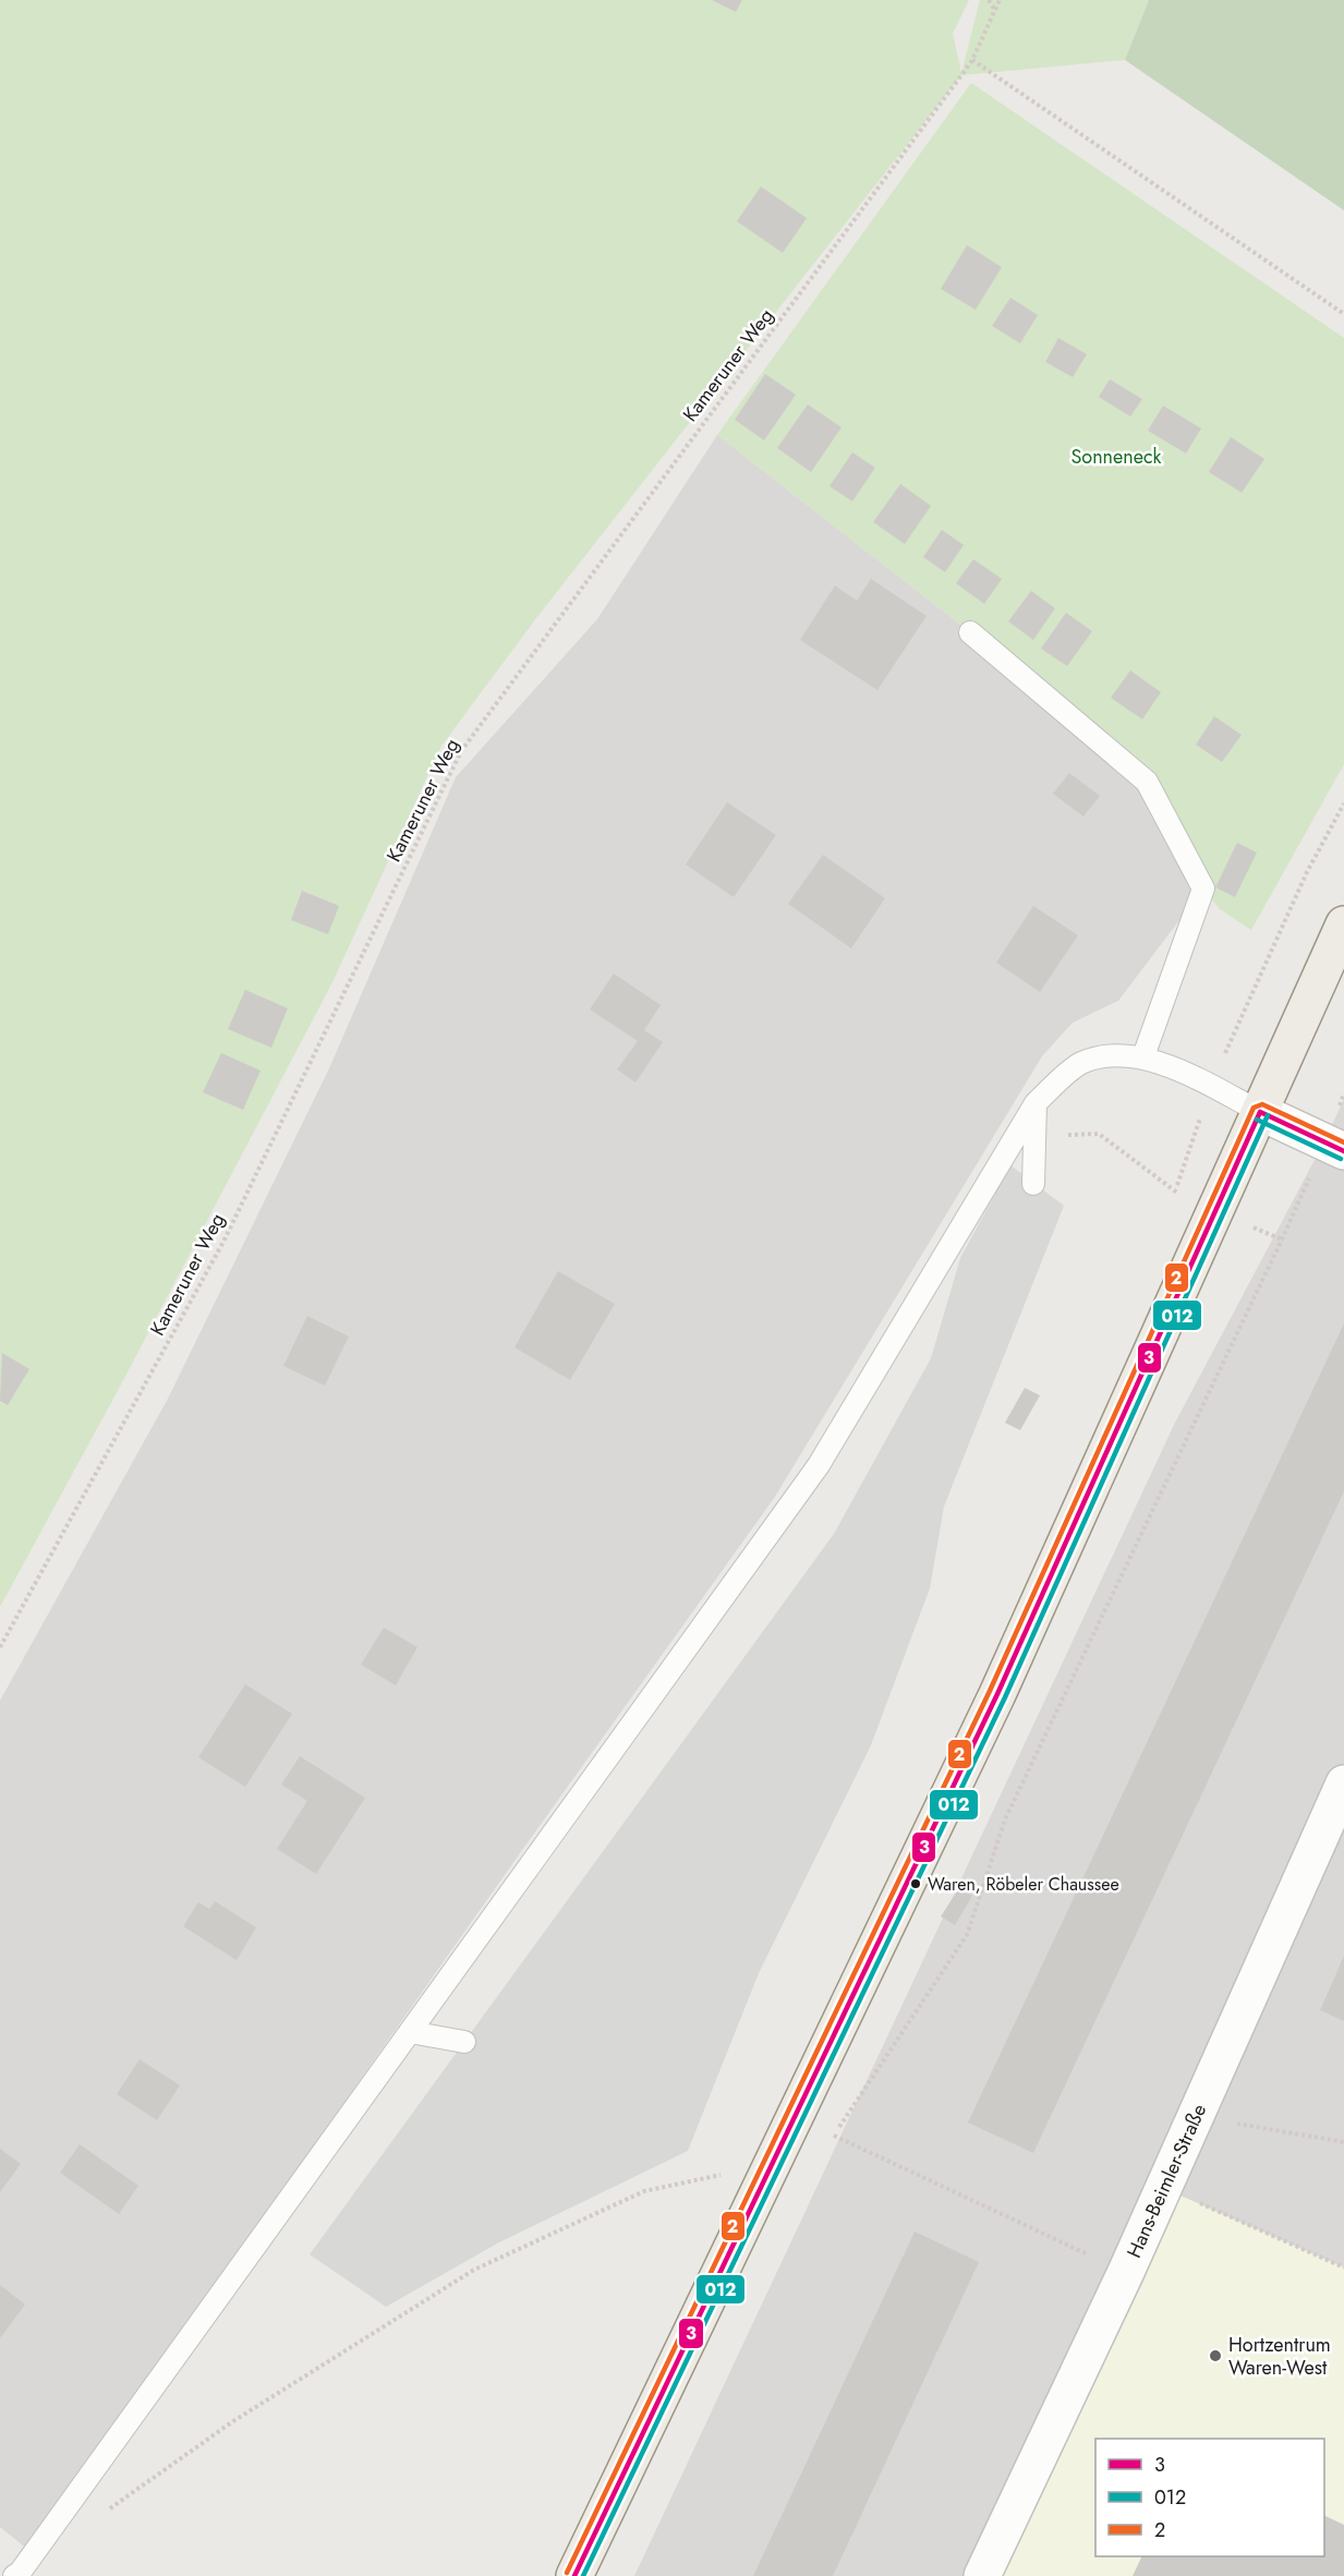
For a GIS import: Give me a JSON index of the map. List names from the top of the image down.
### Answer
{
  "streets": {
    "street": ["Hans-Beimler-Straße"],
    "path": ["Kameruner Weg"]
  },
  "parks": ["Sonneneck"],
  "places": ["Waren, Röbeler Chaussee", "Hortzentrum Waren-West"],
  "lines": ["transit line 2", "transit line 3", "transit line 012"],
  "legend": ["3", "012", "2"]
}
